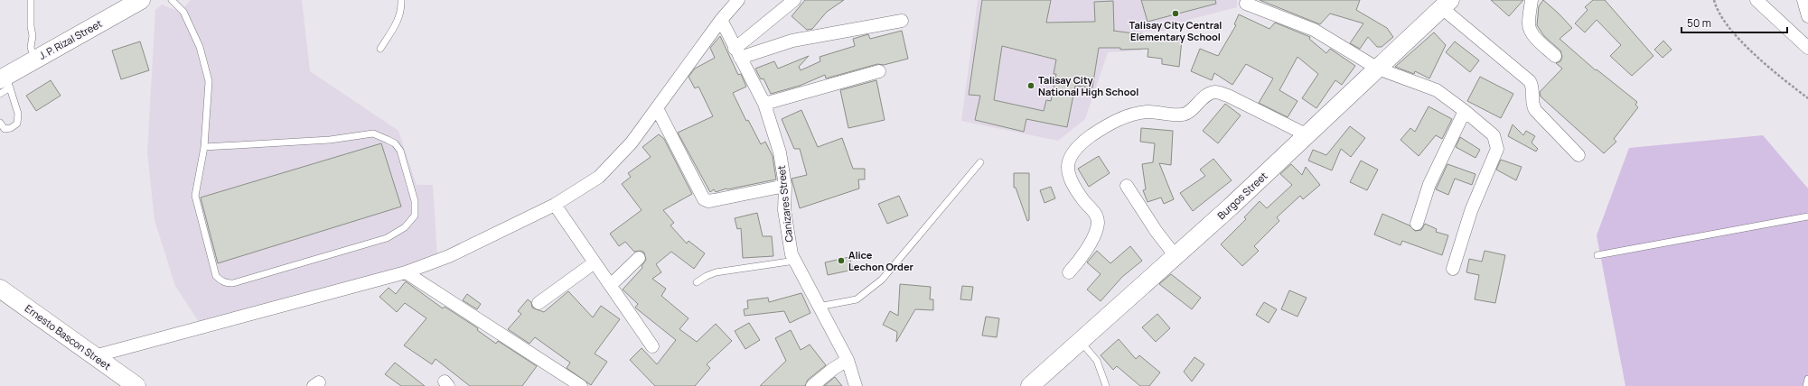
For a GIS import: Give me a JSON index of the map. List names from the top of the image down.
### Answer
{
  "streets": {
    "street": [
      "J. P. Rizal Street",
      "Burgos Street",
      "Canizares Street",
      "Ernesto Bascon Street"
    ]
  },
  "places": ["Talisay City Central Elementary School", "Talisay City National High School", "Alice Lechon Order"],
  "scale_bar": "50 m"
}
